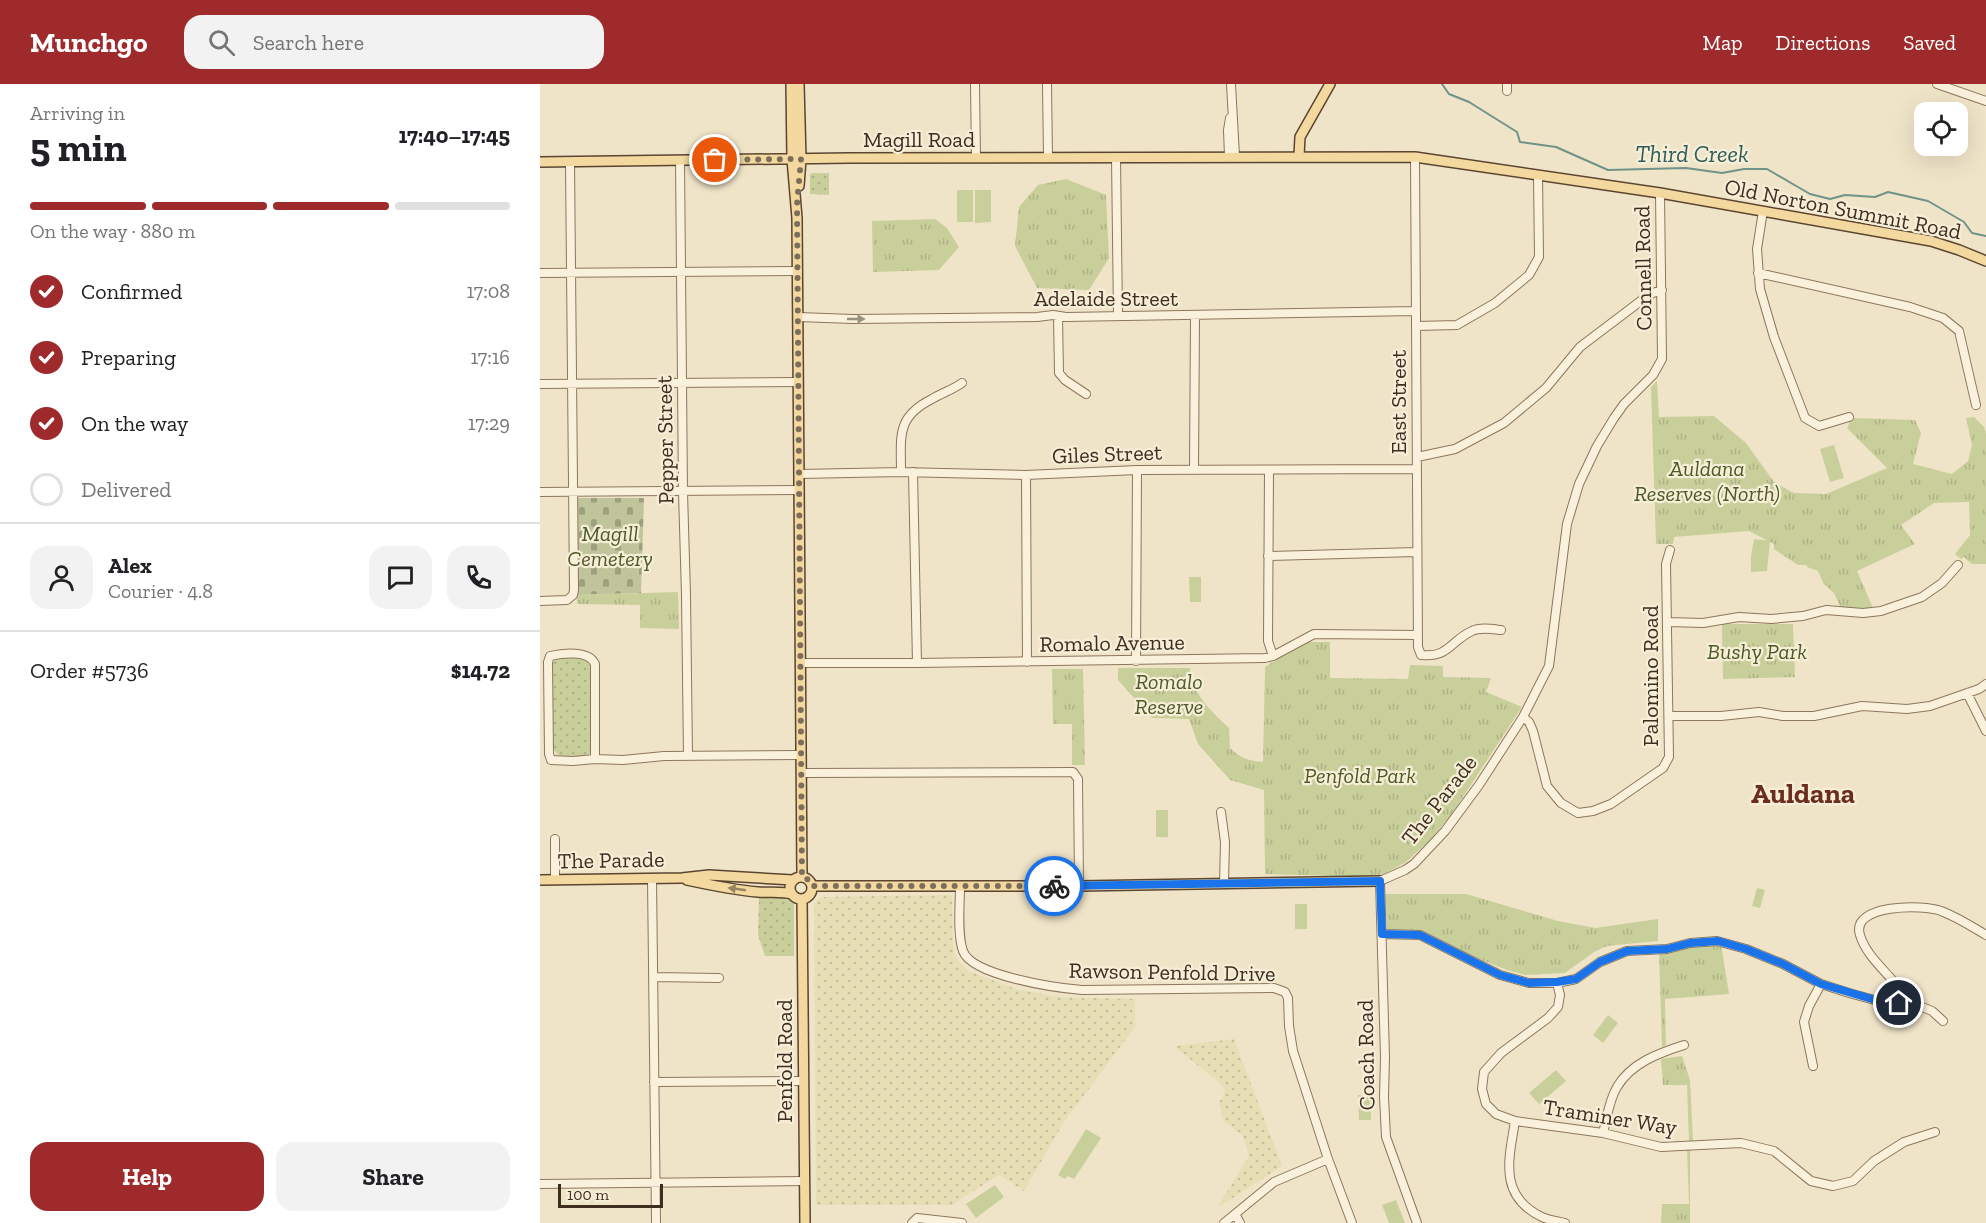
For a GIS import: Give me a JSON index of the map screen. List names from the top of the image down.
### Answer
{
  "streets": {
    "main road": [
      "Magill Road",
      "Old Norton Summit Road",
      "The Parade",
      "Penfold Road"
    ],
    "street": [
      "Connell Road",
      "Adelaide Street",
      "East Street",
      "Pepper Street",
      "Giles Street",
      "Romalo Avenue",
      "Palomino Road",
      "Rawson Penfold Drive",
      "Coach Road",
      "Traminer Way"
    ]
  },
  "crossings": [
    ["Magill Road", "Old Norton Summit Road"],
    ["Magill Road", "Pepper Street"],
    ["Old Norton Summit Road", "Connell Road"],
    ["Old Norton Summit Road", "East Street"],
    ["Connell Road", "The Parade"],
    ["Adelaide Street", "East Street"],
    ["East Street", "Giles Street"],
    ["East Street", "Romalo Avenue"],
    ["Palomino Road", "The Parade"],
    ["The Parade", "Rawson Penfold Drive"],
    ["The Parade", "Coach Road"],
    ["The Parade", "Penfold Road"]
  ],
  "one_way": ["Adelaide Street"],
  "districts": ["Auldana"],
  "water": ["Third Creek"],
  "parks": [
    "Auldana Reserves (North)",
    "Magill Cemetery",
    "Bushy Park",
    "Romalo Reserve",
    "Penfold Park"
  ],
  "scale_bar": "100 m",
  "page": {
    "header": "Munchgo",
    "search": "Search here",
    "nav": ["Map", "Directions", "Saved"],
    "heading": ["5 min", "Arriving in", "17:40–17:45"],
    "panel": [
      "Alex",
      "Courier · 4.8",
      "Order #5736",
      "$14.72"
    ],
    "bar": "On the way · 880 m",
    "list": [
      ["Confirmed", "17:08"],
      ["Preparing", "17:16"],
      ["On the way", "17:29"],
      "Delivered"
    ],
    "buttons": ["Help", "Share"],
    "scale": "100 m"
  }
}
